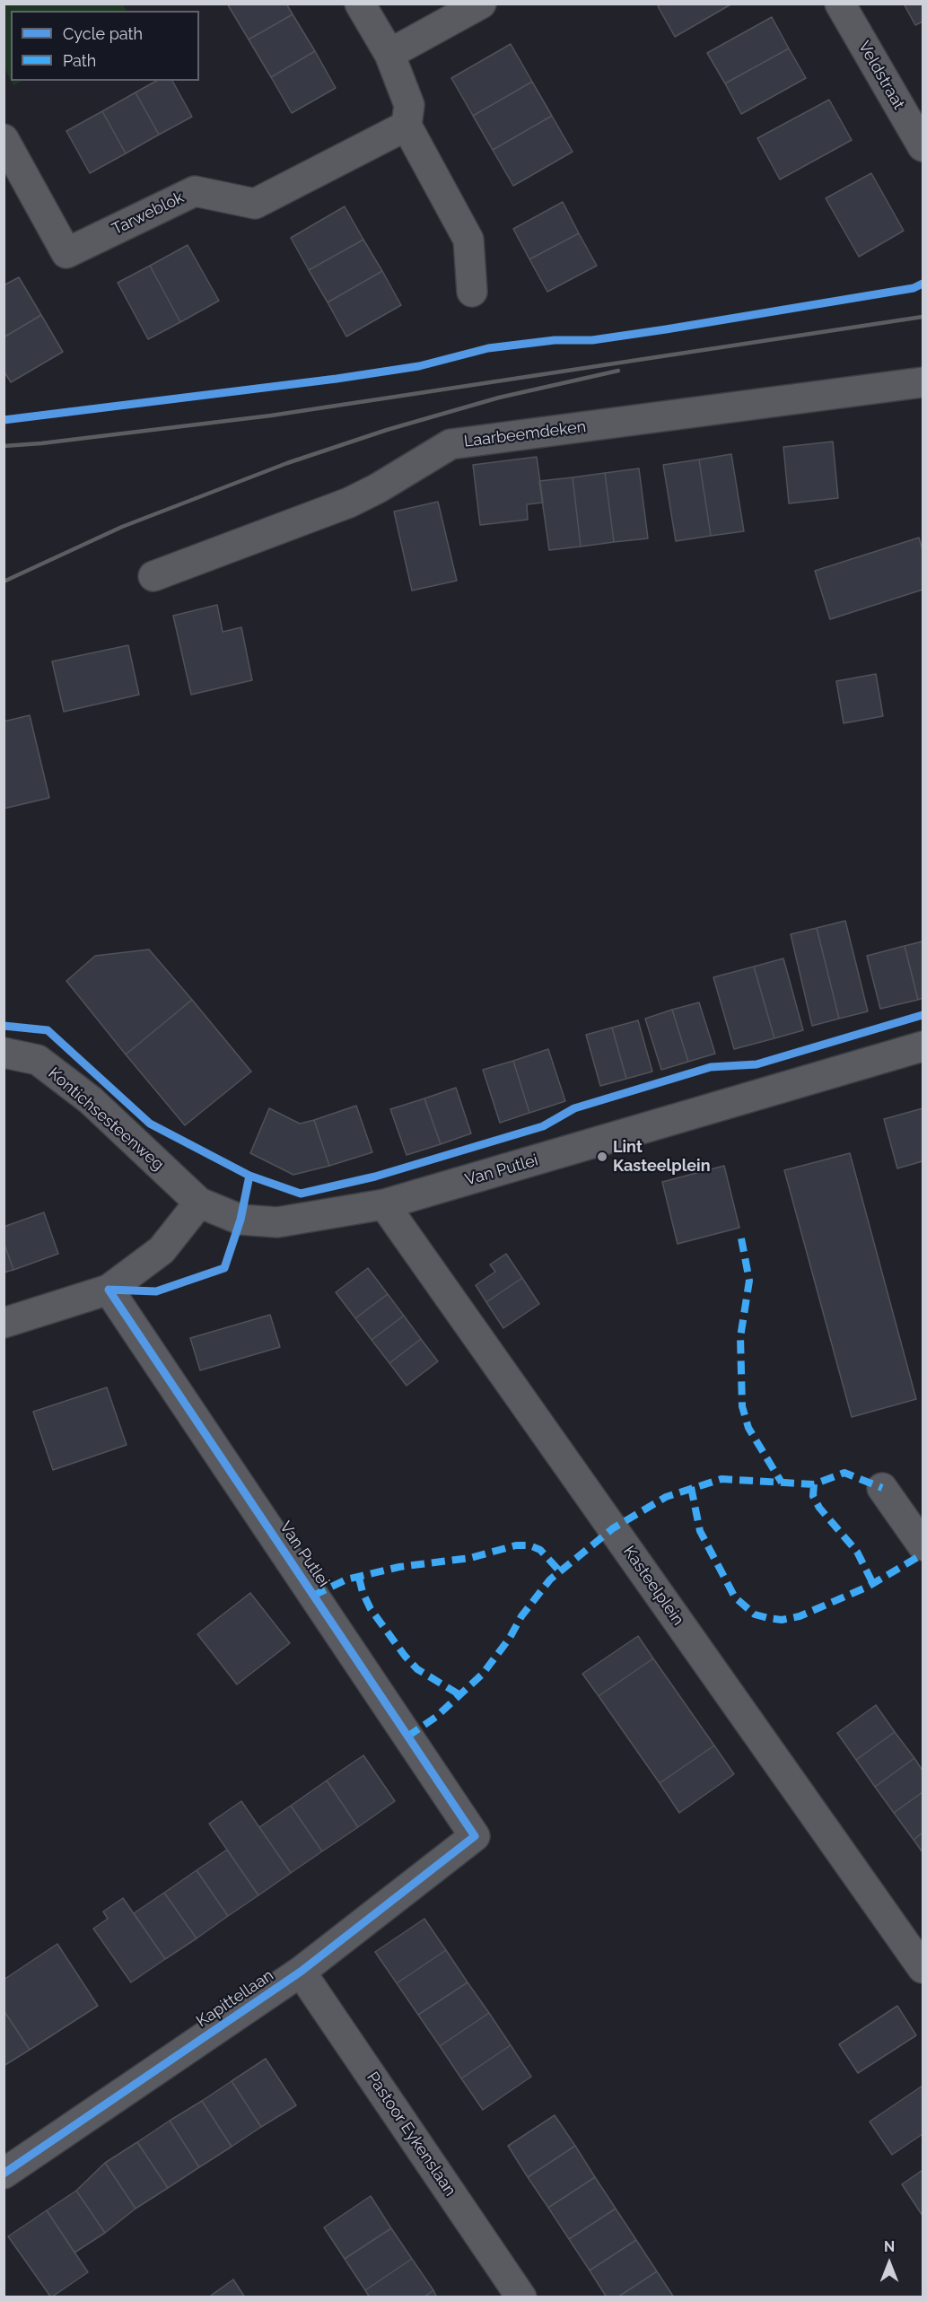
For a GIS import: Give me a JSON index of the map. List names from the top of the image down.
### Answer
{
  "streets": {
    "street": [
      "Veldstraat",
      "Tarweblok",
      "Laarbeemdeken",
      "Kontichsesteenweg",
      "Van Putlei",
      "Kasteelplein",
      "Kapittellaan",
      "Pastoor Eykenslaan"
    ]
  },
  "crossings": [
    ["Kontichsesteenweg", "Van Putlei"],
    ["Van Putlei", "Kasteelplein"],
    ["Van Putlei", "Kapittellaan"],
    ["Kapittellaan", "Pastoor Eykenslaan"]
  ],
  "places": ["Lint Kasteelplein"],
  "legend": ["Cycle path", "Path"],
  "north": "top"
}
